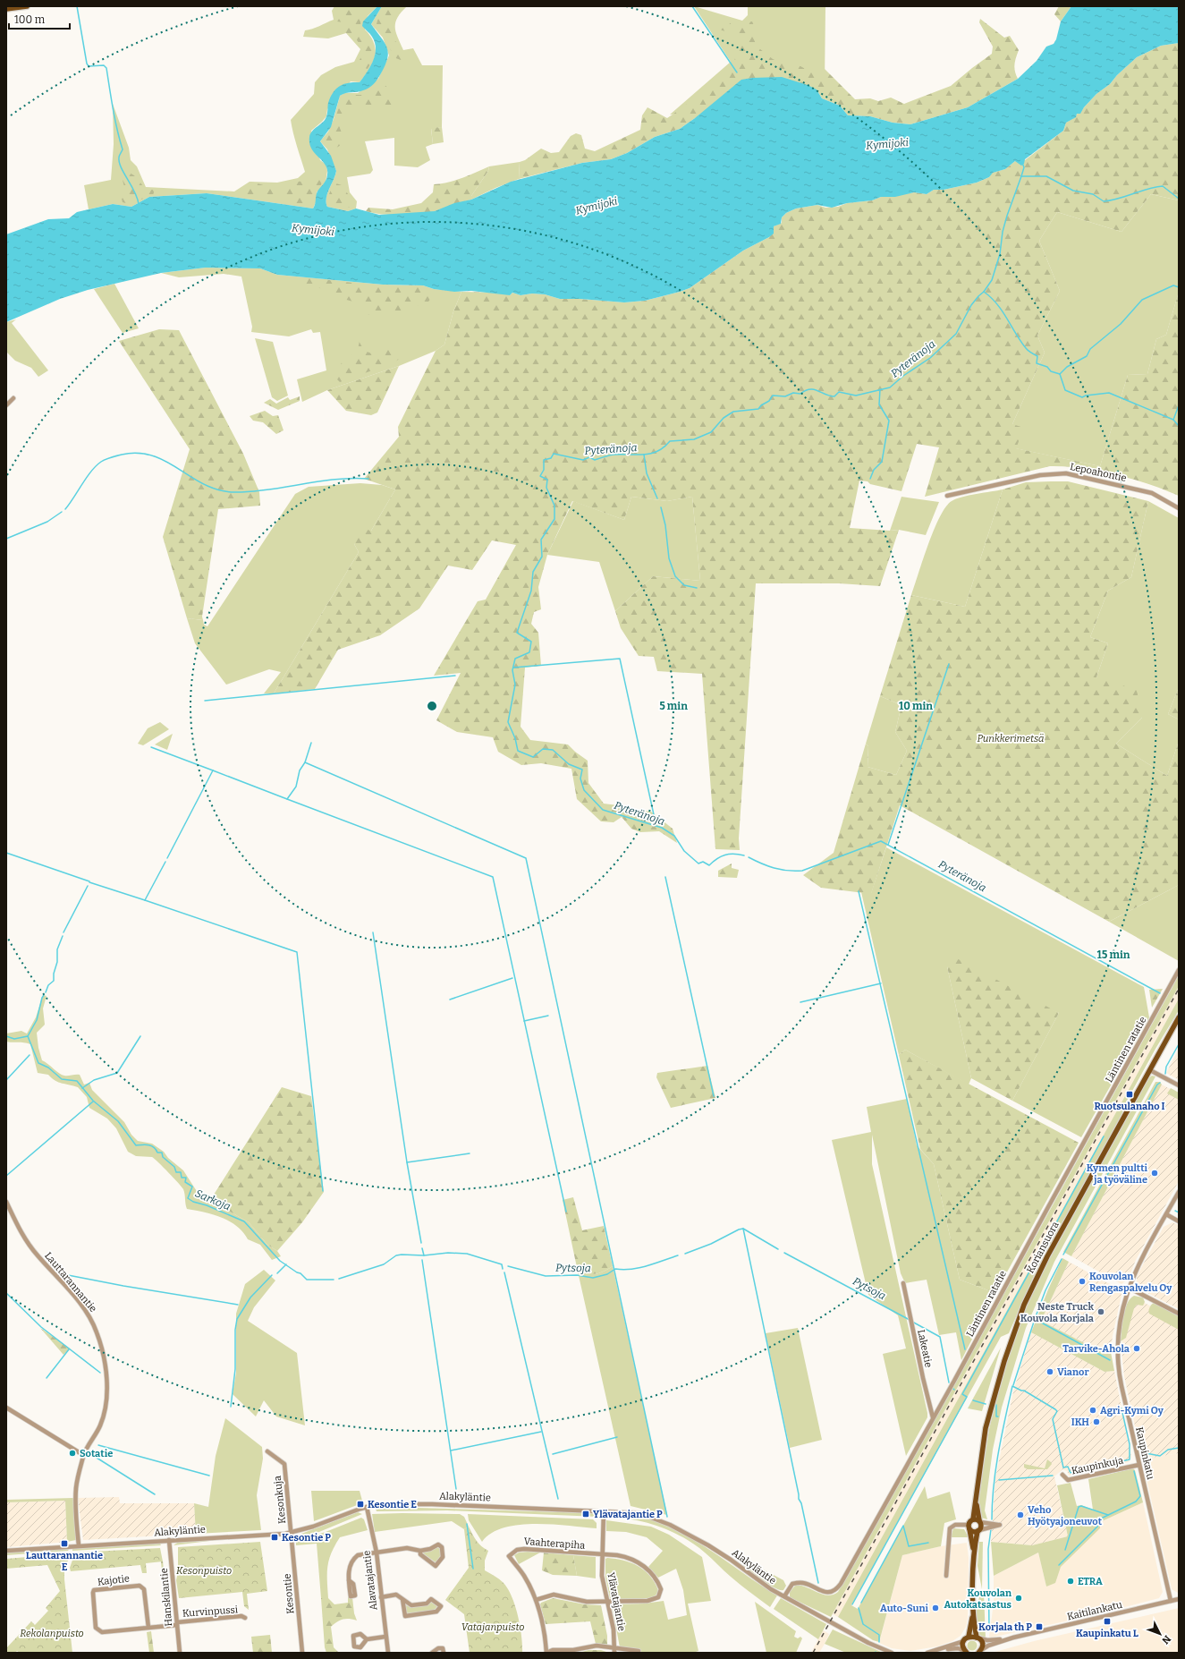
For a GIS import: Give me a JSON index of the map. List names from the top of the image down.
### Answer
{
  "streets": {
    "main road": ["Koriansuora"],
    "street": [
      "Lepoahontie",
      "Läntinen ratatie",
      "Lauttarannantie",
      "Lakeatie",
      "Kaupinkatu",
      "Kaupinkuja",
      "Alakyläntie",
      "Kesonkuja",
      "Vaahterapiha",
      "Kajotie",
      "Alavatajantie",
      "Kesontie",
      "Hanskilantie",
      "Ylävatajantie",
      "Kaitilankatu",
      "Kurvinpussi"
    ]
  },
  "crossings": [
    ["Läntinen ratatie", "Lakeatie"],
    ["Läntinen ratatie", "Alakyläntie"],
    ["Lauttarannantie", "Alakyläntie"],
    ["Kaupinkatu", "Kaupinkuja"],
    ["Kaupinkatu", "Kaitilankatu"],
    ["Alakyläntie", "Kesonkuja"],
    ["Alakyläntie", "Alavatajantie"],
    ["Alakyläntie", "Kesontie"],
    ["Alakyläntie", "Hanskilantie"],
    ["Alakyläntie", "Ylävatajantie"],
    ["Kesonkuja", "Kesontie"],
    ["Vaahterapiha", "Ylävatajantie"],
    ["Kajotie", "Hanskilantie"],
    ["Kajotie", "Kurvinpussi"],
    ["Hanskilantie", "Kurvinpussi"]
  ],
  "water": [
    "Kymijoki",
    "Pyteränoja",
    "Sarkoja",
    "Pytsoja"
  ],
  "parks": [
    "Punkkerimetsä",
    "Kesonpuisto",
    "Vatajanpuisto",
    "Rekolanpuisto"
  ],
  "places": {
    "transit": [
      "Ruotsulanaho I",
      "Kesontie E",
      "Ylävatajantie P",
      "Kesontie P",
      "Lauttarannantie E",
      "Kaupinkatu L",
      "Korjala th P"
    ],
    "other": [
      "Kymen pultti ja työväline",
      "Kouvolan Rengaspalvelu Oy",
      "Neste Truck Kouvola Korjala",
      "Tarvike-Ahola",
      "Vianor",
      "Agri-Kymi Oy",
      "IKH",
      "Sotatie",
      "Veho Hyötyajoneuvot",
      "ETRA",
      "Kouvolan Autokatsastus",
      "Auto-Suni"
    ]
  },
  "scale_bar": "100 m",
  "north": "bottom right",
  "rings": ["5 min", "10 min", "15 min"]
}
